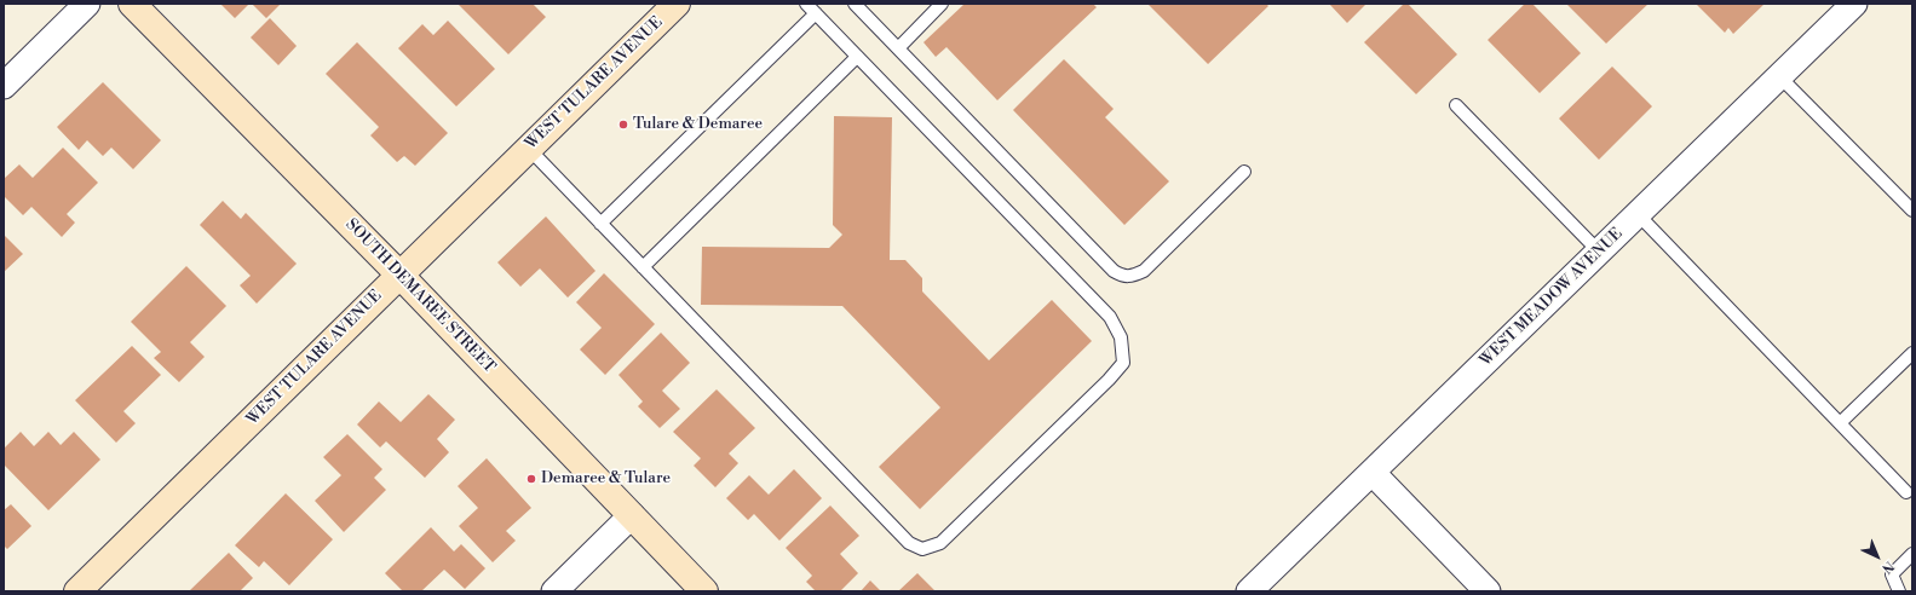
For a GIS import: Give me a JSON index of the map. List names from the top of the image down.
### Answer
{
  "streets": {
    "street": ["WEST TULARE AVENUE", "SOUTH DEMAREE STREET", "WEST MEADOW AVENUE"]
  },
  "crossings": [
    ["WEST TULARE AVENUE", "SOUTH DEMAREE STREET"]
  ],
  "places": ["Tulare & Demaree", "Demaree & Tulare"],
  "north": "bottom right"
}
